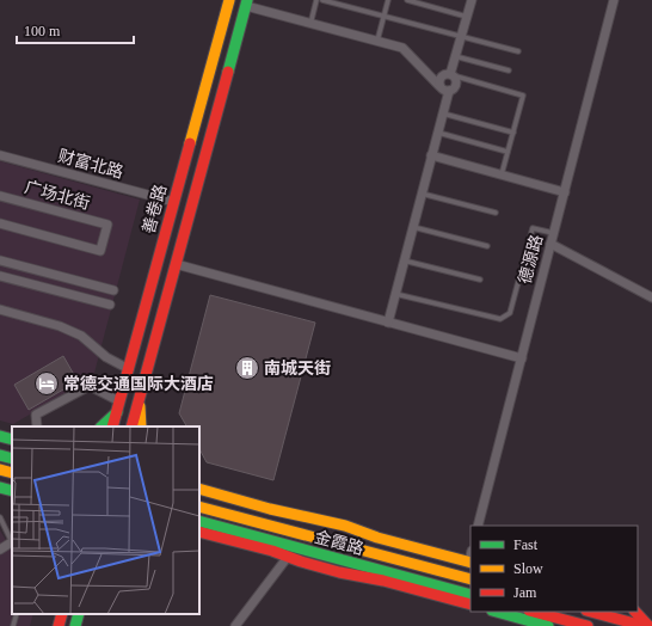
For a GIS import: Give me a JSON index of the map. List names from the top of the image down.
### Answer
{
  "streets": {
    "main road": ["善卷路", "金霞路"],
    "street": ["财富北路", "广场北街", "德源路"]
  },
  "crossings": [
    ["财富北路", "善卷路"]
  ],
  "places": {
    "building": ["南城天街"],
    "hotel": ["常德交通国际大酒店"]
  },
  "legend": ["Fast", "Slow", "Jam"],
  "scale_bar": "100 m"
}
